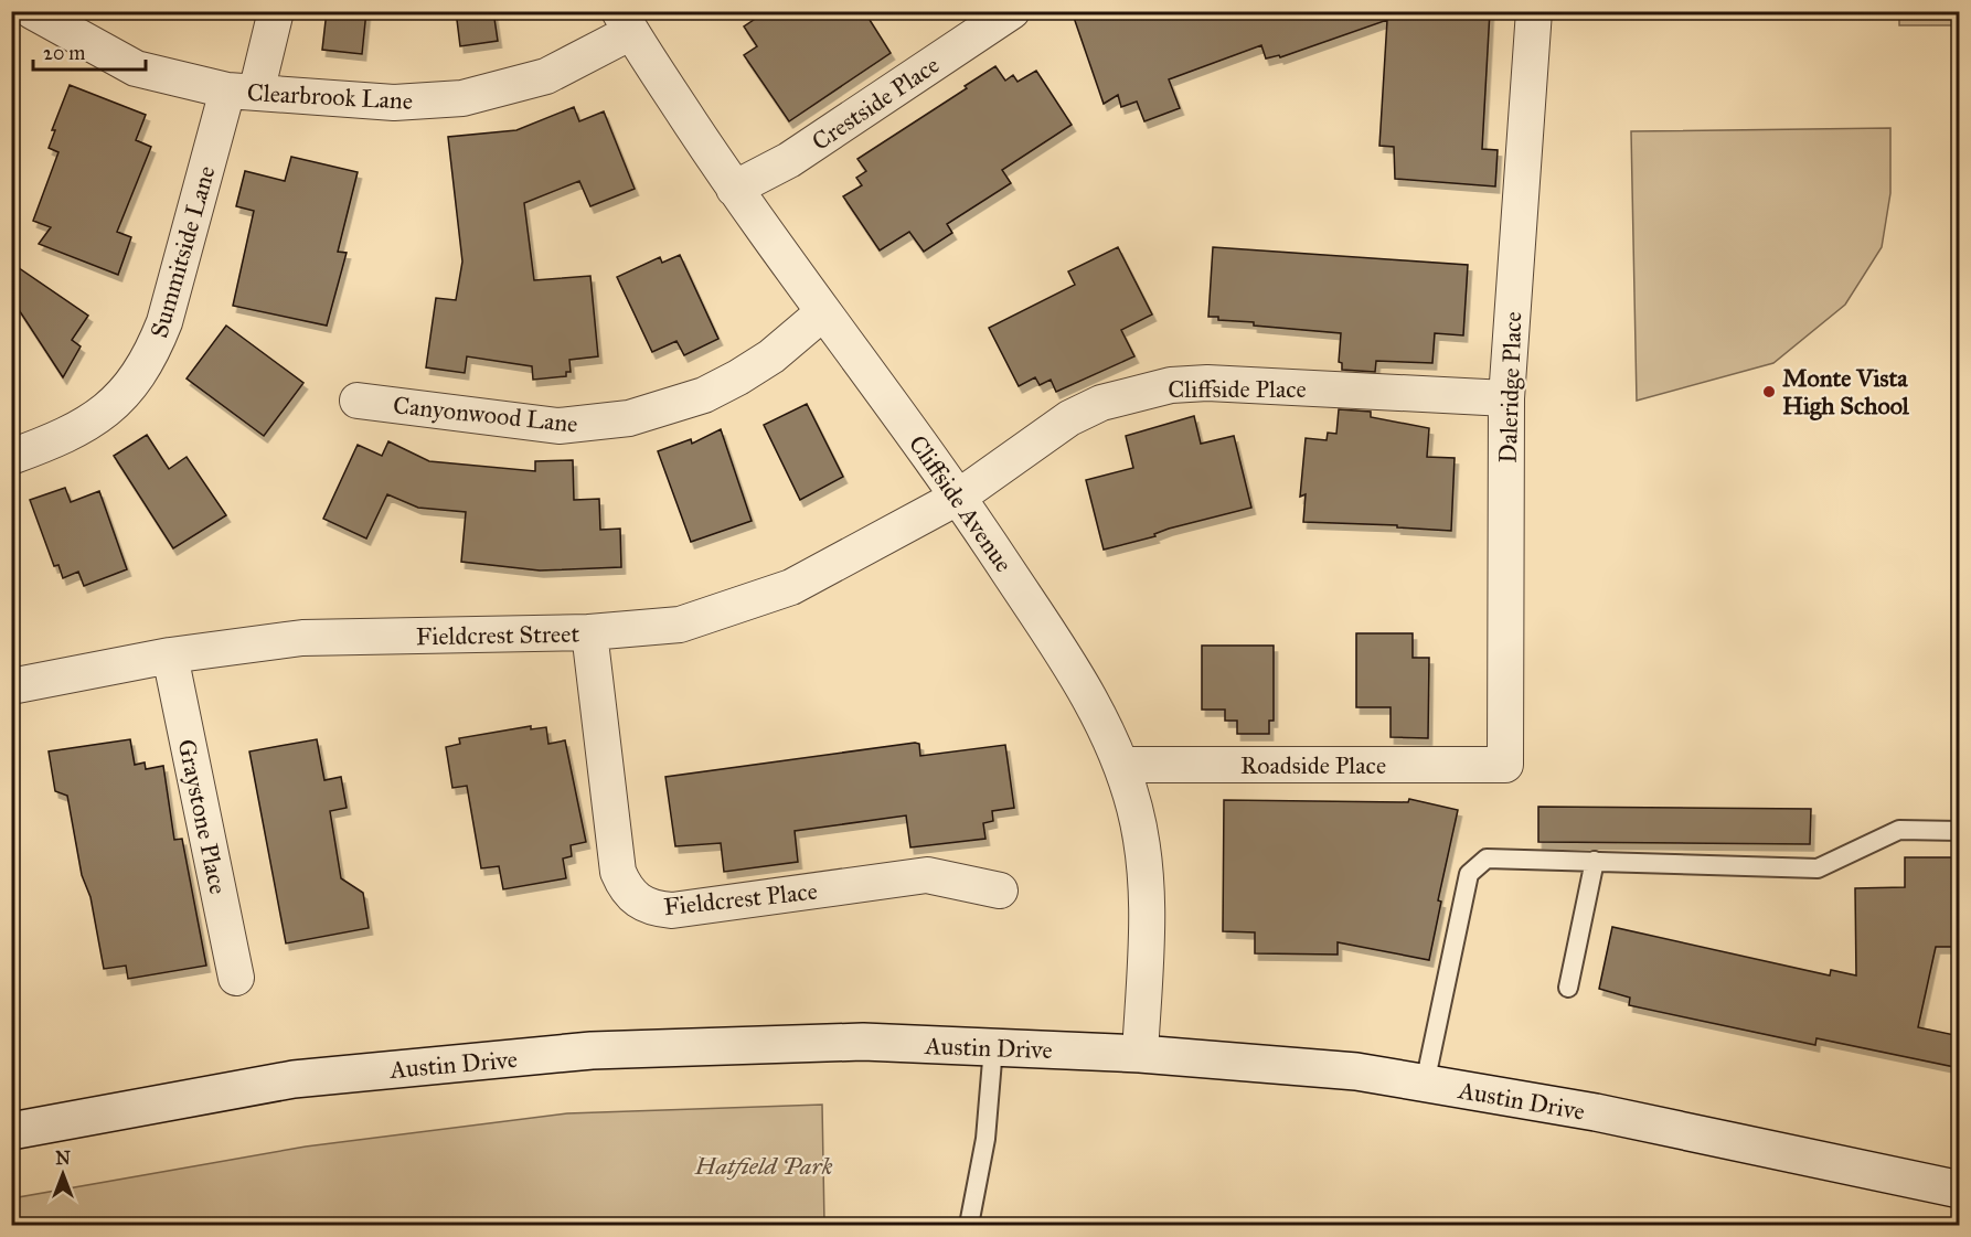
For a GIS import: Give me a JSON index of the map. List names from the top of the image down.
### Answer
{
  "streets": {
    "main road": ["Austin Drive"],
    "street": [
      "Clearbrook Lane",
      "Crestside Place",
      "Summitside Lane",
      "Daleridge Place",
      "Cliffside Place",
      "Canyonwood Lane",
      "Cliffside Avenue",
      "Fieldcrest Street",
      "Roadside Place",
      "Graystone Place",
      "Fieldcrest Place"
    ]
  },
  "crossings": [
    ["Clearbrook Lane", "Summitside Lane"],
    ["Clearbrook Lane", "Cliffside Avenue"],
    ["Crestside Place", "Cliffside Avenue"],
    ["Daleridge Place", "Cliffside Place"],
    ["Daleridge Place", "Roadside Place"],
    ["Cliffside Place", "Cliffside Avenue"],
    ["Cliffside Place", "Fieldcrest Street"],
    ["Canyonwood Lane", "Cliffside Avenue"],
    ["Cliffside Avenue", "Fieldcrest Street"],
    ["Cliffside Avenue", "Roadside Place"],
    ["Cliffside Avenue", "Austin Drive"],
    ["Fieldcrest Street", "Graystone Place"],
    ["Fieldcrest Street", "Fieldcrest Place"]
  ],
  "parks": ["Hatfield Park"],
  "places": ["Monte Vista High School"],
  "scale_bar": "20 m",
  "north": "top"
}
